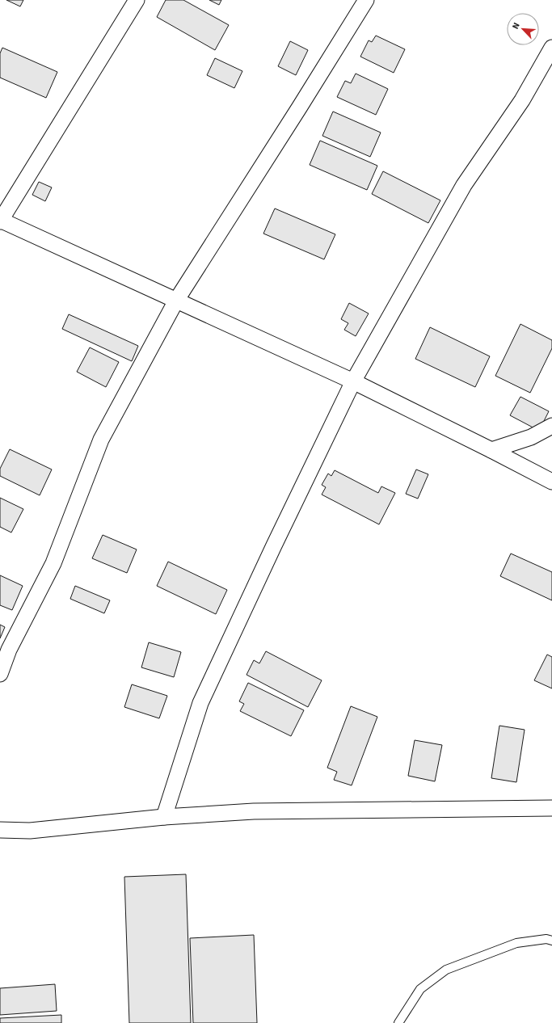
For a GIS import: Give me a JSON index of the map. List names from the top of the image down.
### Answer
{
  "north": "top left"
}
